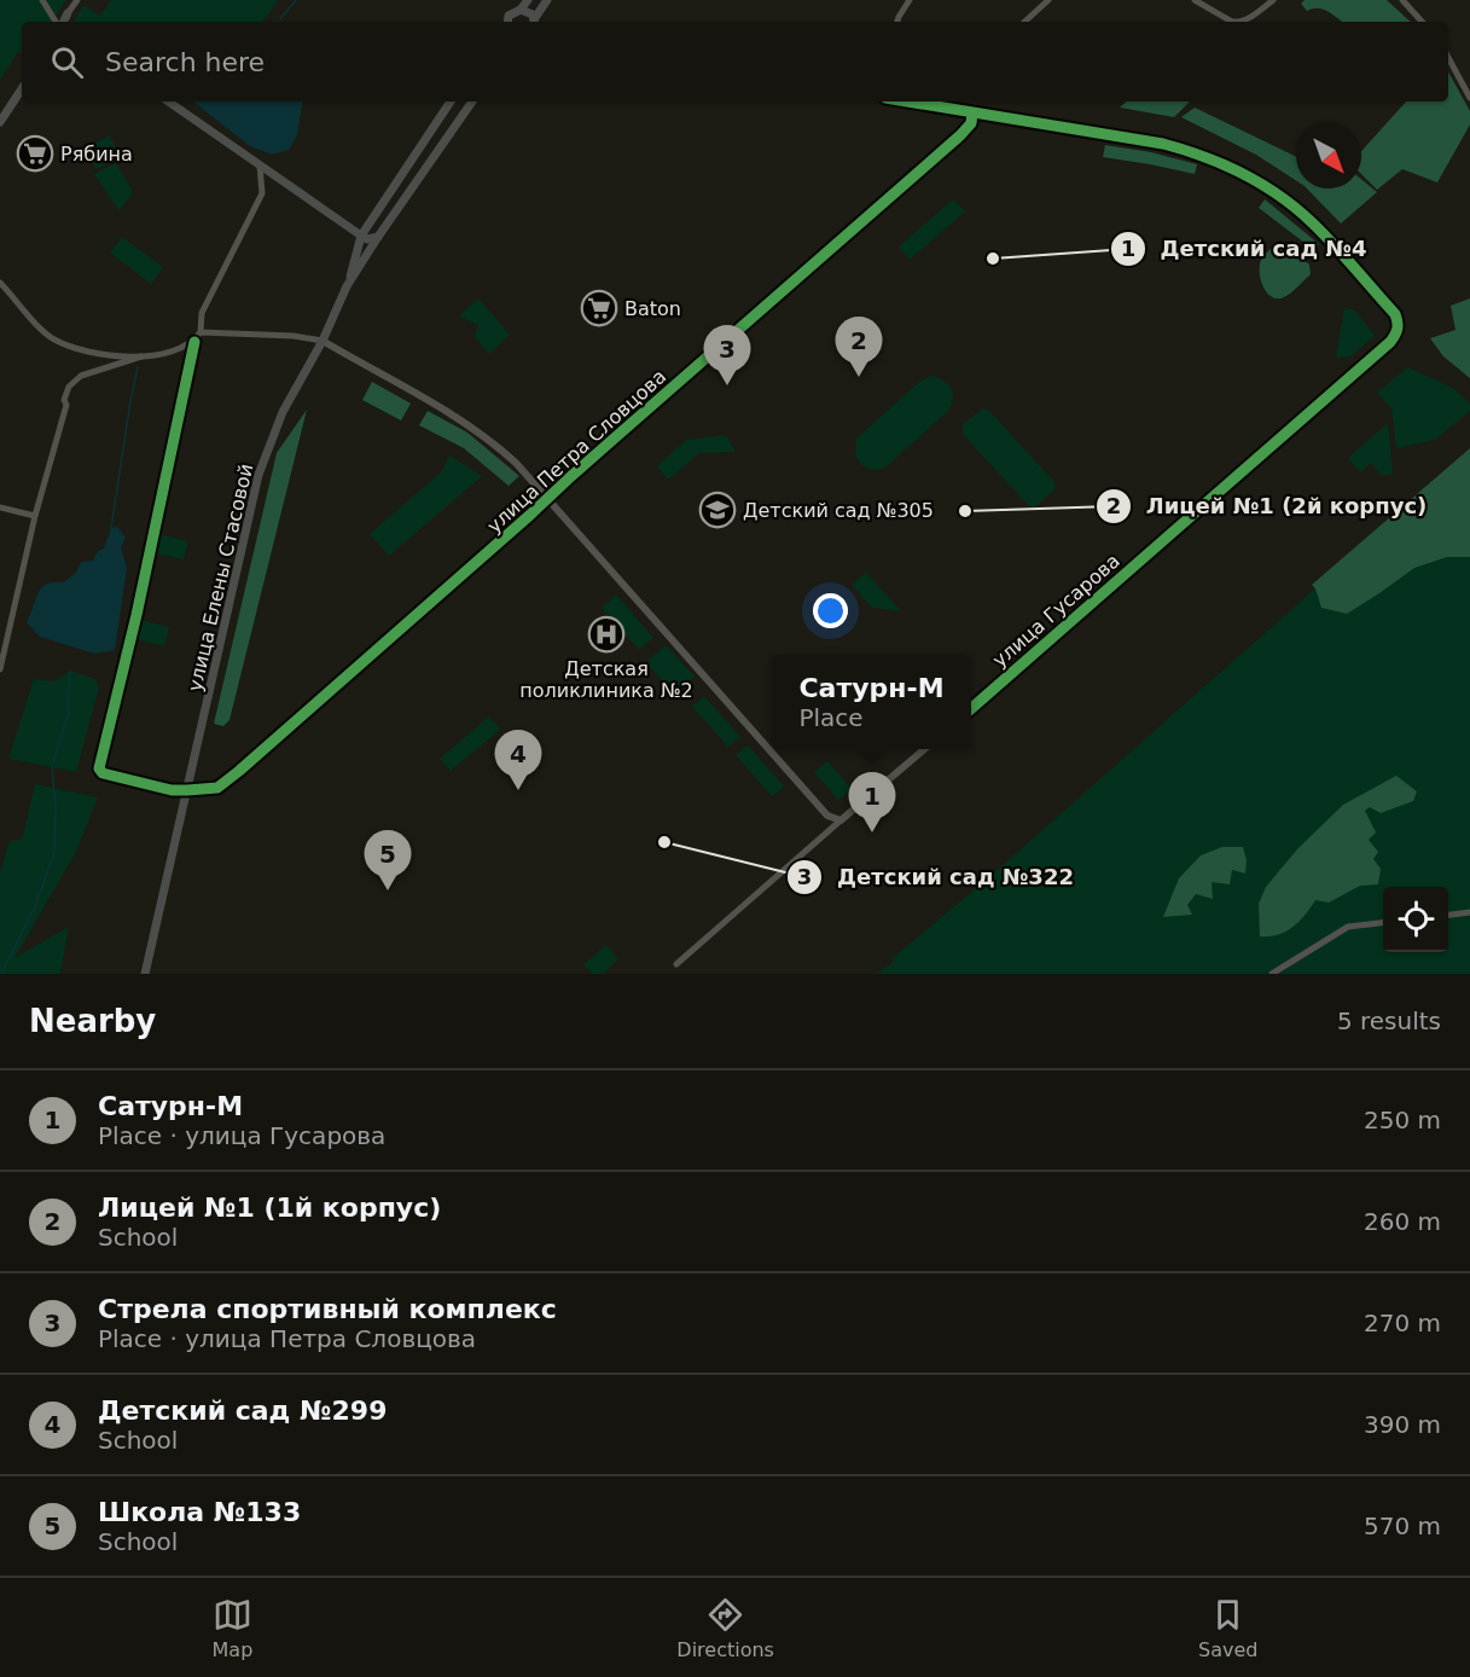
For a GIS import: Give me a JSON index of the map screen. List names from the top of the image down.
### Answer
{
  "streets": {
    "main road": ["улица Елены Стасовой"],
    "street": ["улица Петра Словцова", "улица Гусарова"]
  },
  "crossings": [
    ["улица Петра Словцова", "улица Елены Стасовой"],
    ["улица Петра Словцова", "улица Гусарова"]
  ],
  "places": {
    "supermarket": ["Рябина", "Baton"],
    "other": ["Детский сад №4", "Лицей №1 (2й корпус)", "Детский сад №322"],
    "school or university": ["Детский сад №305"],
    "hospital": ["Детская поликлиника №2"]
  },
  "north": "bottom right",
  "page": {
    "search": "Search here",
    "pins": [
      "2",
      "3",
      "4",
      "1",
      "5"
    ],
    "popup": ["Сатурн-М", "Place"],
    "heading": ["Nearby", "5 results"],
    "list": [
      {
        "mark": "1",
        "name": "Сатурн-М",
        "note": "Place · улица Гусарова",
        "value": "250 m"
      },
      {
        "mark": "2",
        "name": "Лицей №1 (1й корпус)",
        "note": "School",
        "value": "260 m"
      },
      {
        "mark": "3",
        "name": "Стрела спортивный комплекс",
        "note": "Place · улица Петра Словцова",
        "value": "270 m"
      },
      {
        "mark": "4",
        "name": "Детский сад №299",
        "note": "School",
        "value": "390 m"
      },
      {
        "mark": "5",
        "name": "Школа №133",
        "note": "School",
        "value": "570 m"
      }
    ],
    "nav": ["Map", "Directions", "Saved"]
  }
}
